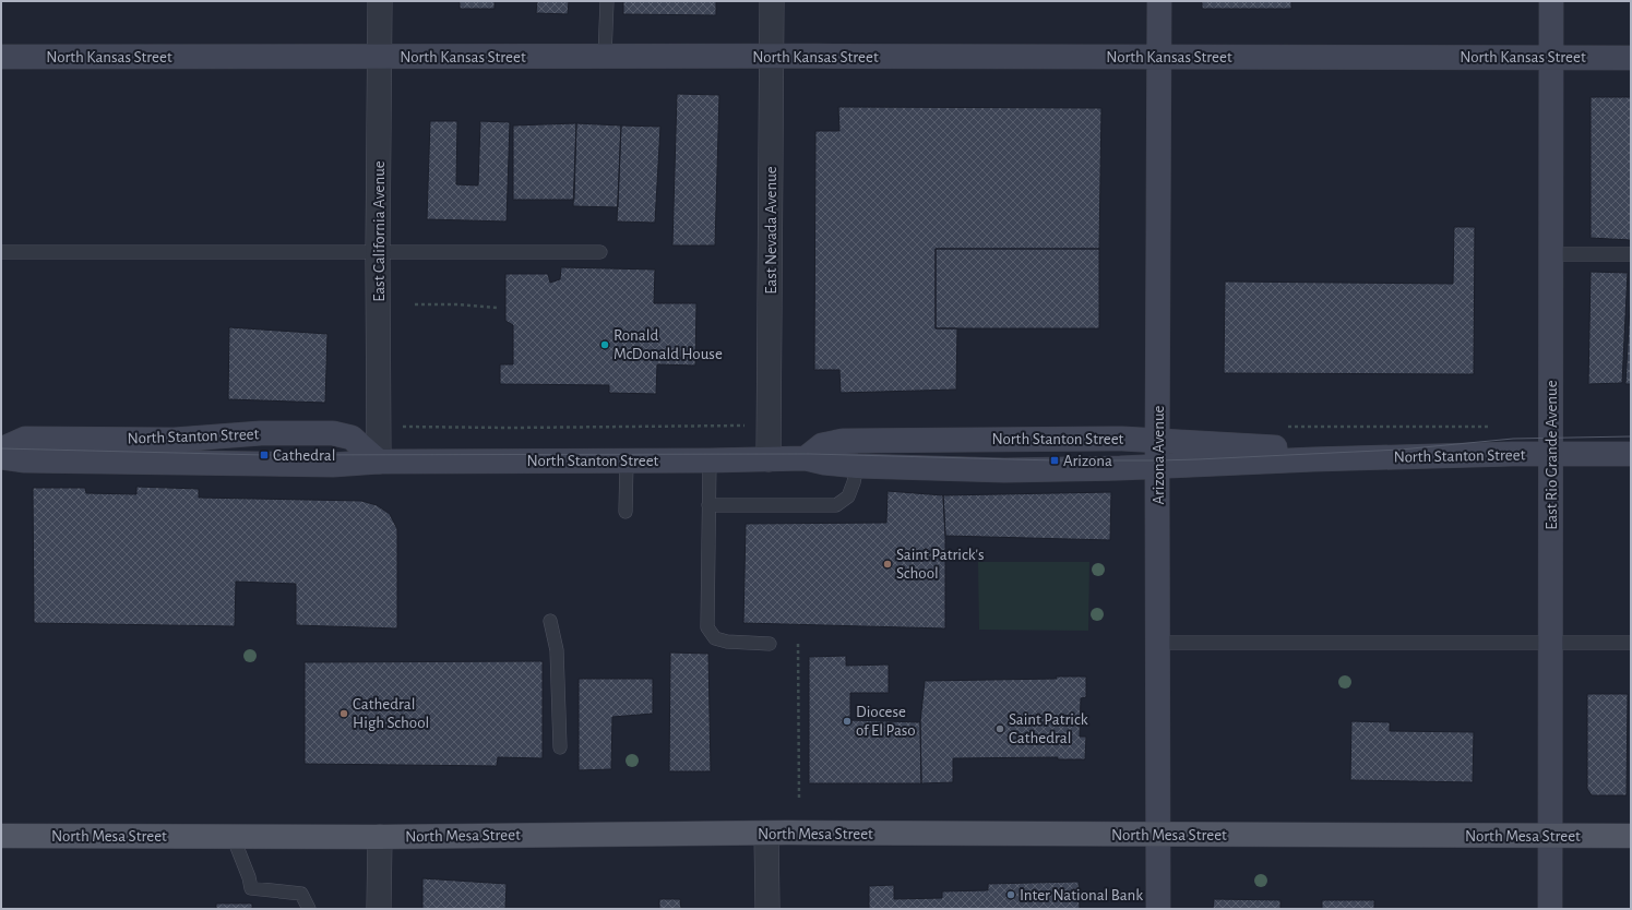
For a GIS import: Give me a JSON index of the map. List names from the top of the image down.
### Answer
{
  "streets": {
    "main road": [
      "North Kansas Street",
      "North Stanton Street",
      "Arizona Avenue",
      "East Rio Grande Avenue",
      "North Mesa Street"
    ],
    "street": ["East Nevada Avenue", "East California Avenue"]
  },
  "crossings": [
    ["North Kansas Street", "East Nevada Avenue"],
    ["North Kansas Street", "East California Avenue"],
    ["North Kansas Street", "Arizona Avenue"],
    ["North Kansas Street", "East Rio Grande Avenue"],
    ["East Nevada Avenue", "North Stanton Street"],
    ["East California Avenue", "North Stanton Street"],
    ["North Stanton Street", "Arizona Avenue"],
    ["North Stanton Street", "East Rio Grande Avenue"],
    ["Arizona Avenue", "North Mesa Street"],
    ["East Rio Grande Avenue", "North Mesa Street"]
  ],
  "places": {
    "other": [
      "Ronald McDonald House",
      "Saint Patrick's School",
      "Cathedral High School",
      "Diocese of El Paso",
      "Saint Patrick Cathedral",
      "Inter National Bank"
    ],
    "transit": ["Cathedral", "Arizona"]
  }
}
